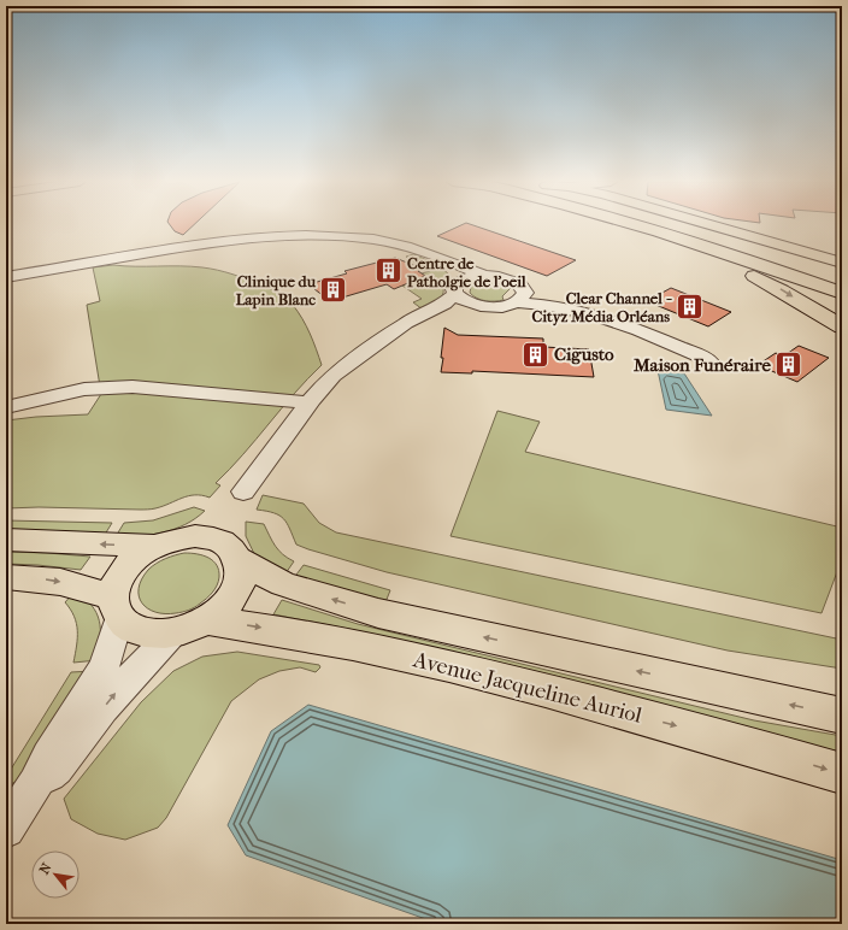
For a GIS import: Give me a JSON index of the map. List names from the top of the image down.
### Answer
{
  "streets": {
    "main road": ["Avenue Jacqueline Auriol"]
  },
  "places": {
    "building": [
      "Centre de Patholgie de l'oeil",
      "Clinique du Lapin Blanc",
      "Clear Channel - Cityz Média Orléans",
      "Cigusto",
      "Maison Funéraire"
    ]
  },
  "north": "top left"
}
